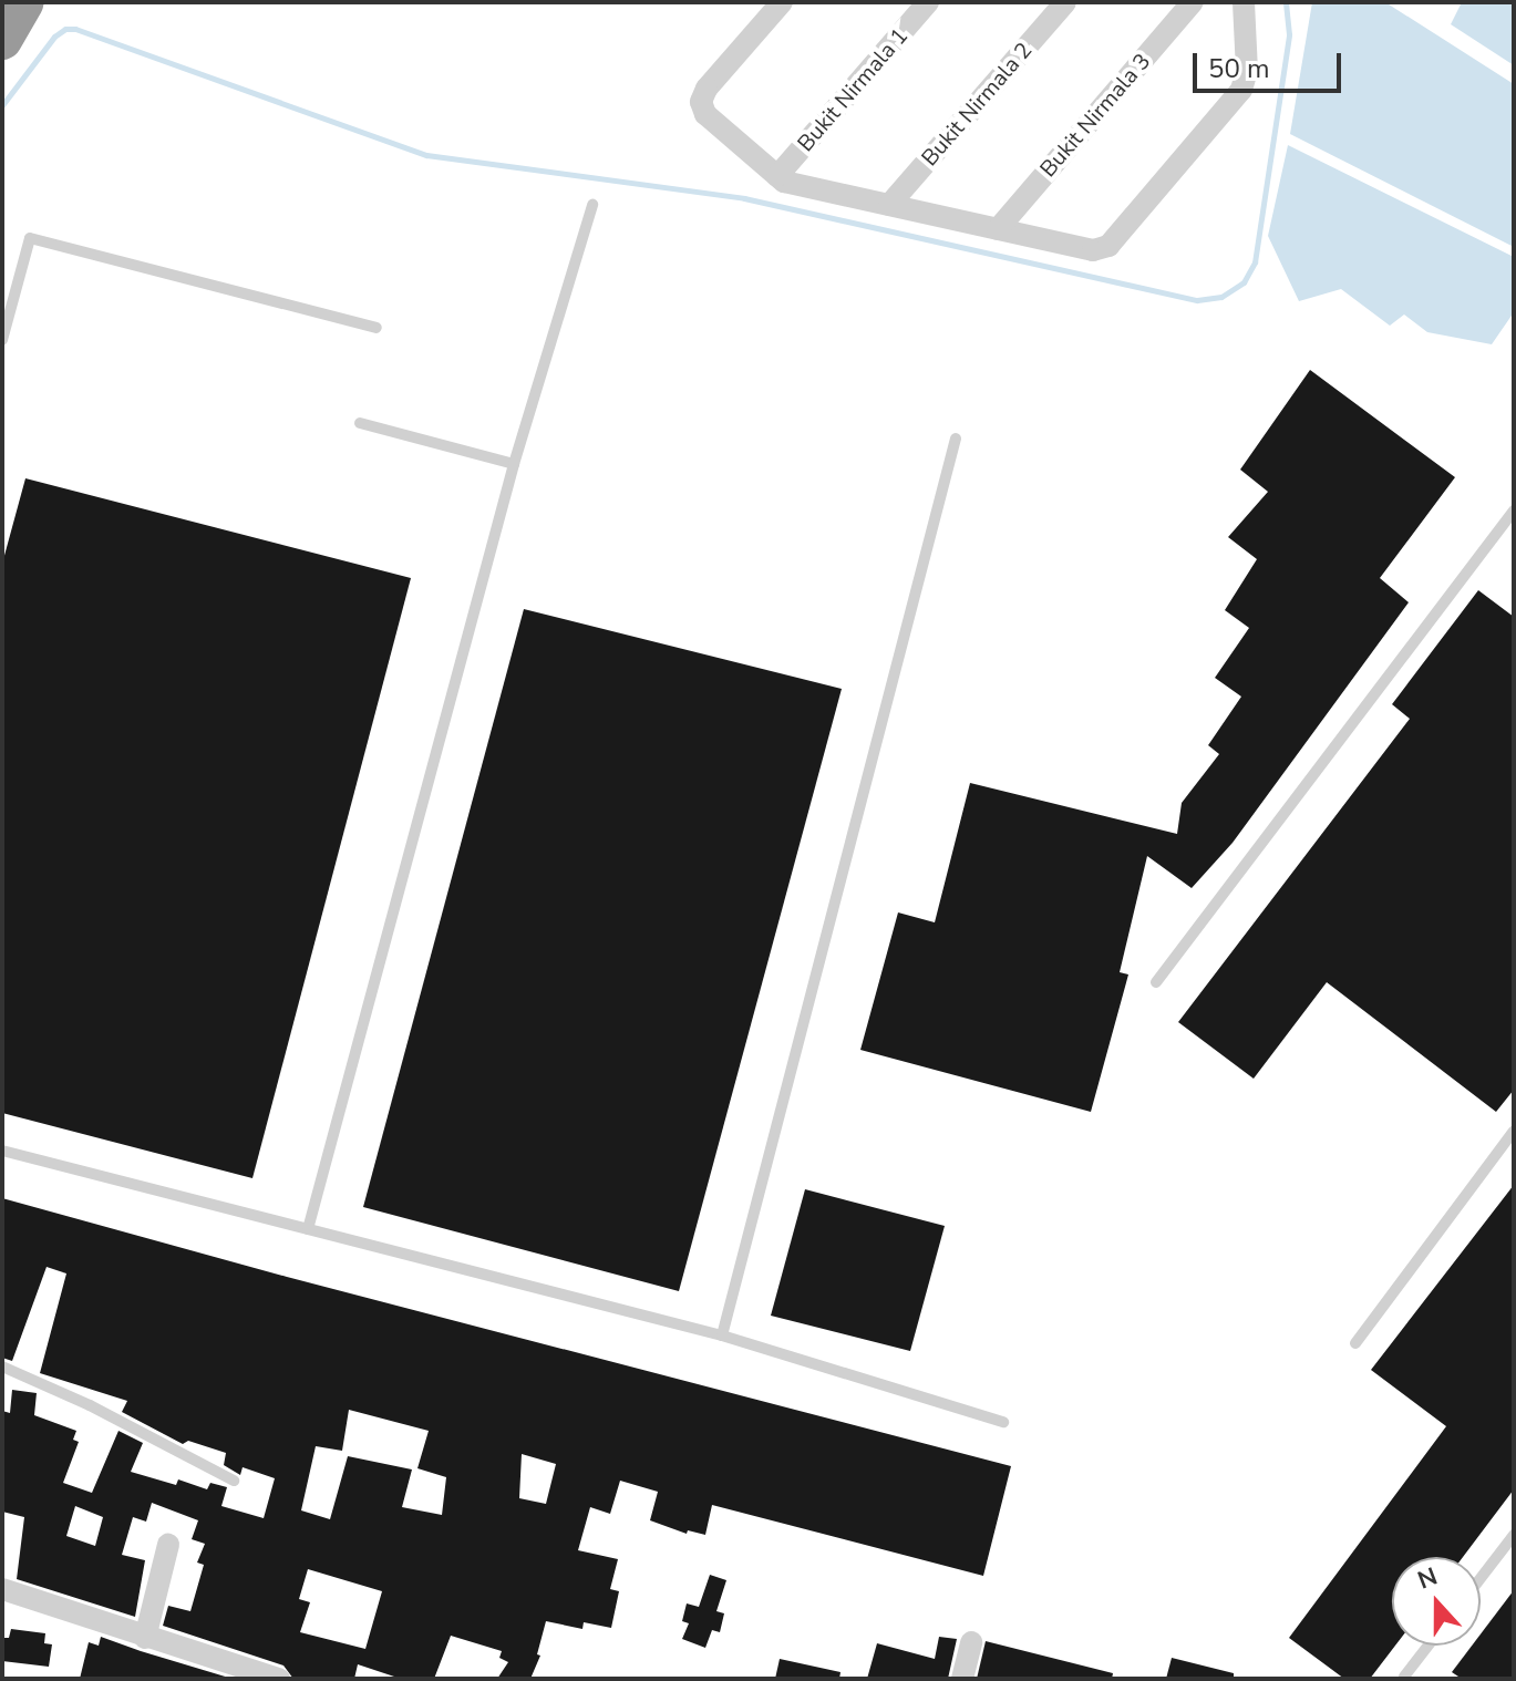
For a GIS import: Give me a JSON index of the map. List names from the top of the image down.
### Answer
{
  "streets": {
    "street": ["Bukit Nirmala 1", "Bukit Nirmala 2", "Bukit Nirmala 3"]
  },
  "scale_bar": "50 m",
  "north": "top"
}
